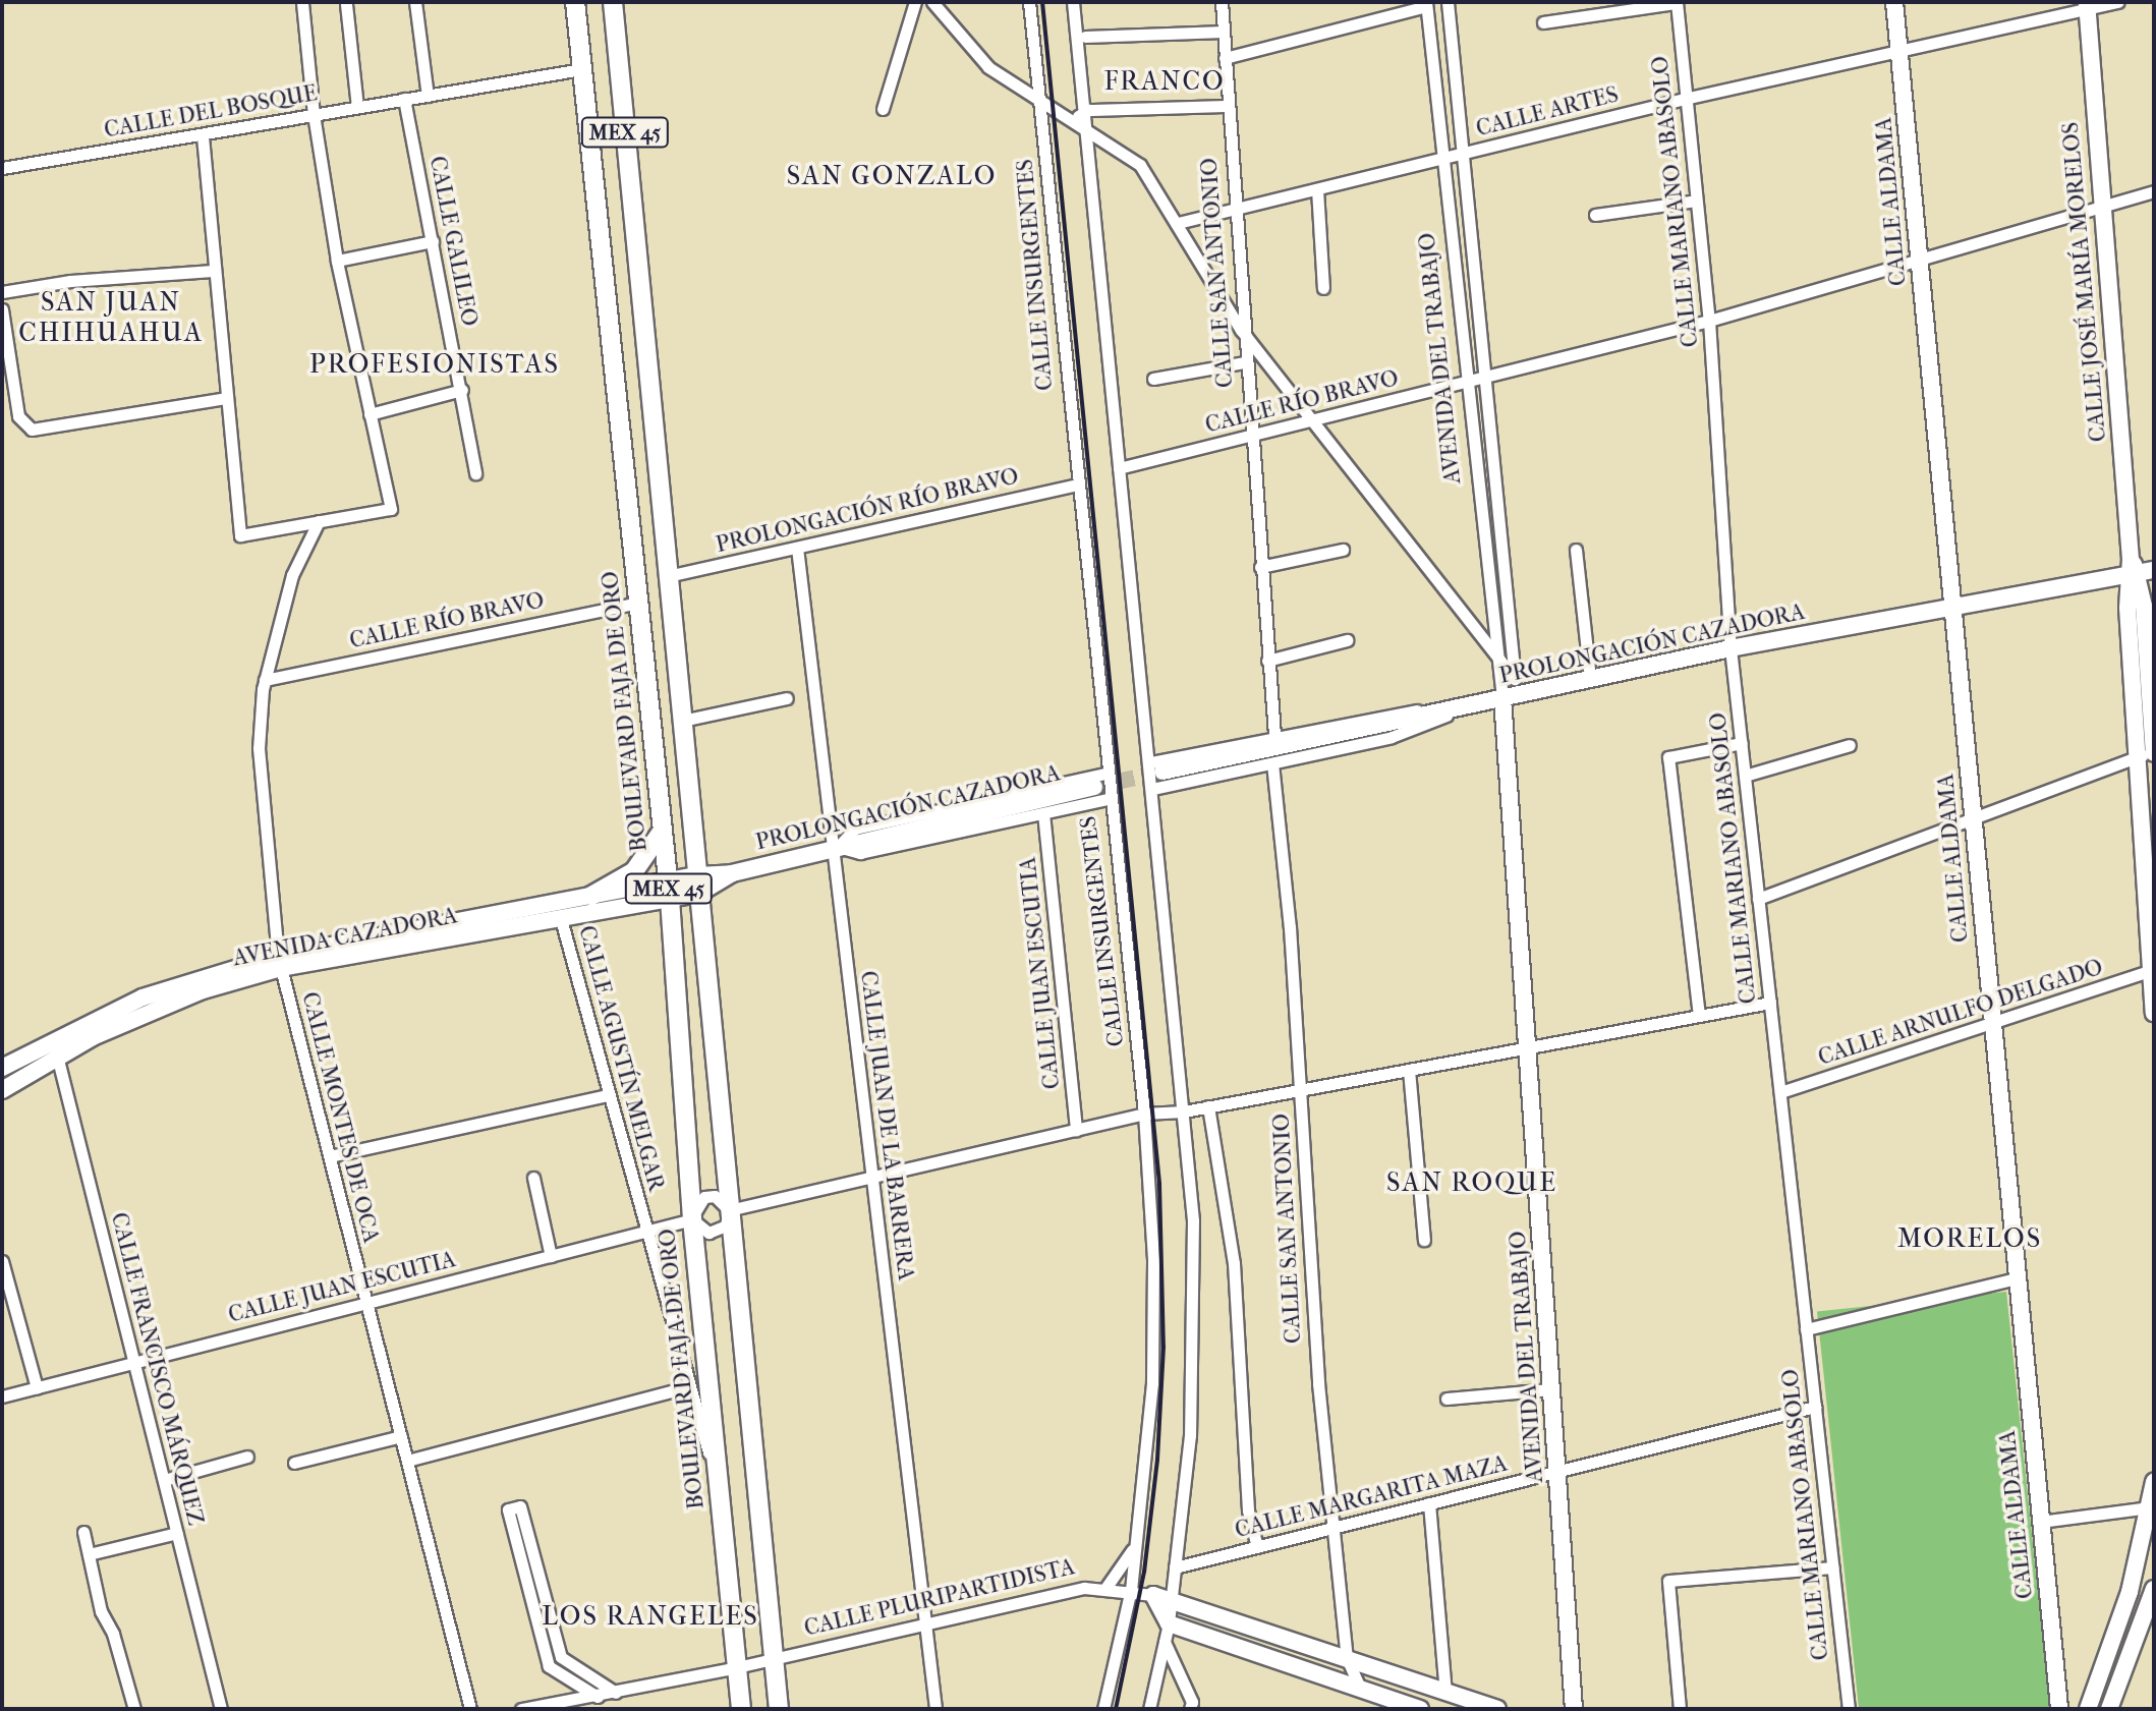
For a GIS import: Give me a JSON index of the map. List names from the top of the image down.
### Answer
{
  "streets": {
    "main road": ["MEX 45", "BOULEVARD FAJA DE ORO"],
    "street": [
      "CALLE DEL BOSQUE",
      "CALLE ARTES",
      "CALLE MARIANO ABASOLO",
      "CALLE ALDAMA",
      "CALLE GALILEO",
      "CALLE SAN ANTONIO",
      "CALLE INSURGENTES",
      "CALLE JOSÉ MARÍA MORELOS",
      "AVENIDA DEL TRABAJO",
      "CALLE RÍO BRAVO",
      "PROLONGACIÓN RÍO BRAVO",
      "PROLONGACIÓN CAZADORA",
      "AVENIDA CAZADORA",
      "CALLE JUAN ESCUTIA",
      "CALLE ARNULFO DELGADO",
      "CALLE AGUSTÍN MELGAR",
      "CALLE MONTES DE OCA",
      "CALLE JUAN DE LA BARRERA",
      "CALLE FRANCISCO MÁRQUEZ",
      "CALLE MARGARITA MAZA",
      "CALLE PLURIPARTIDISTA"
    ]
  },
  "crossings": [
    ["CALLE DEL BOSQUE", "CALLE GALILEO"],
    ["CALLE DEL BOSQUE", "BOULEVARD FAJA DE ORO"],
    ["CALLE ARTES", "CALLE MARIANO ABASOLO"],
    ["CALLE ARTES", "CALLE ALDAMA"],
    ["CALLE ARTES", "CALLE SAN ANTONIO"],
    ["CALLE ARTES", "CALLE JOSÉ MARÍA MORELOS"],
    ["CALLE ARTES", "AVENIDA DEL TRABAJO"],
    ["MEX 45", "PROLONGACIÓN RÍO BRAVO"],
    ["MEX 45", "PROLONGACIÓN CAZADORA"],
    ["MEX 45", "BOULEVARD FAJA DE ORO"],
    ["MEX 45", "CALLE JUAN ESCUTIA"],
    ["MEX 45", "CALLE PLURIPARTIDISTA"],
    ["CALLE MARIANO ABASOLO", "CALLE RÍO BRAVO"],
    ["CALLE MARIANO ABASOLO", "PROLONGACIÓN CAZADORA"],
    ["CALLE MARIANO ABASOLO", "CALLE ARNULFO DELGADO"],
    ["CALLE MARIANO ABASOLO", "CALLE MARGARITA MAZA"],
    ["CALLE ALDAMA", "CALLE RÍO BRAVO"],
    ["CALLE ALDAMA", "PROLONGACIÓN CAZADORA"],
    ["CALLE ALDAMA", "CALLE ARNULFO DELGADO"],
    ["CALLE SAN ANTONIO", "CALLE RÍO BRAVO"],
    ["CALLE SAN ANTONIO", "CALLE MARGARITA MAZA"],
    ["CALLE SAN ANTONIO", "CALLE PLURIPARTIDISTA"],
    ["CALLE INSURGENTES", "PROLONGACIÓN RÍO BRAVO"],
    ["CALLE INSURGENTES", "PROLONGACIÓN CAZADORA"],
    ["CALLE INSURGENTES", "CALLE PLURIPARTIDISTA"],
    ["CALLE JOSÉ MARÍA MORELOS", "CALLE RÍO BRAVO"],
    ["CALLE JOSÉ MARÍA MORELOS", "PROLONGACIÓN CAZADORA"],
    ["CALLE JOSÉ MARÍA MORELOS", "CALLE ARNULFO DELGADO"],
    ["AVENIDA DEL TRABAJO", "CALLE RÍO BRAVO"],
    ["AVENIDA DEL TRABAJO", "PROLONGACIÓN CAZADORA"],
    ["AVENIDA DEL TRABAJO", "CALLE MARGARITA MAZA"],
    ["CALLE RÍO BRAVO", "BOULEVARD FAJA DE ORO"],
    ["CALLE RÍO BRAVO", "CALLE MONTES DE OCA"],
    ["PROLONGACIÓN RÍO BRAVO", "CALLE JUAN DE LA BARRERA"],
    ["PROLONGACIÓN CAZADORA", "BOULEVARD FAJA DE ORO"],
    ["PROLONGACIÓN CAZADORA", "AVENIDA CAZADORA"],
    ["PROLONGACIÓN CAZADORA", "CALLE JUAN DE LA BARRERA"],
    ["BOULEVARD FAJA DE ORO", "AVENIDA CAZADORA"],
    ["BOULEVARD FAJA DE ORO", "CALLE JUAN ESCUTIA"],
    ["BOULEVARD FAJA DE ORO", "CALLE AGUSTÍN MELGAR"],
    ["BOULEVARD FAJA DE ORO", "CALLE PLURIPARTIDISTA"],
    ["AVENIDA CAZADORA", "CALLE AGUSTÍN MELGAR"],
    ["AVENIDA CAZADORA", "CALLE MONTES DE OCA"],
    ["AVENIDA CAZADORA", "CALLE FRANCISCO MÁRQUEZ"],
    ["CALLE JUAN ESCUTIA", "CALLE AGUSTÍN MELGAR"],
    ["CALLE JUAN ESCUTIA", "CALLE MONTES DE OCA"],
    ["CALLE JUAN ESCUTIA", "CALLE FRANCISCO MÁRQUEZ"],
    ["CALLE JUAN DE LA BARRERA", "CALLE PLURIPARTIDISTA"]
  ],
  "districts": [
    "FRANCO",
    "SAN GONZALO",
    "SAN JUAN CHIHUAHUA",
    "PROFESIONISTAS",
    "SAN ROQUE",
    "MORELOS",
    "LOS RANGELES"
  ]
}
